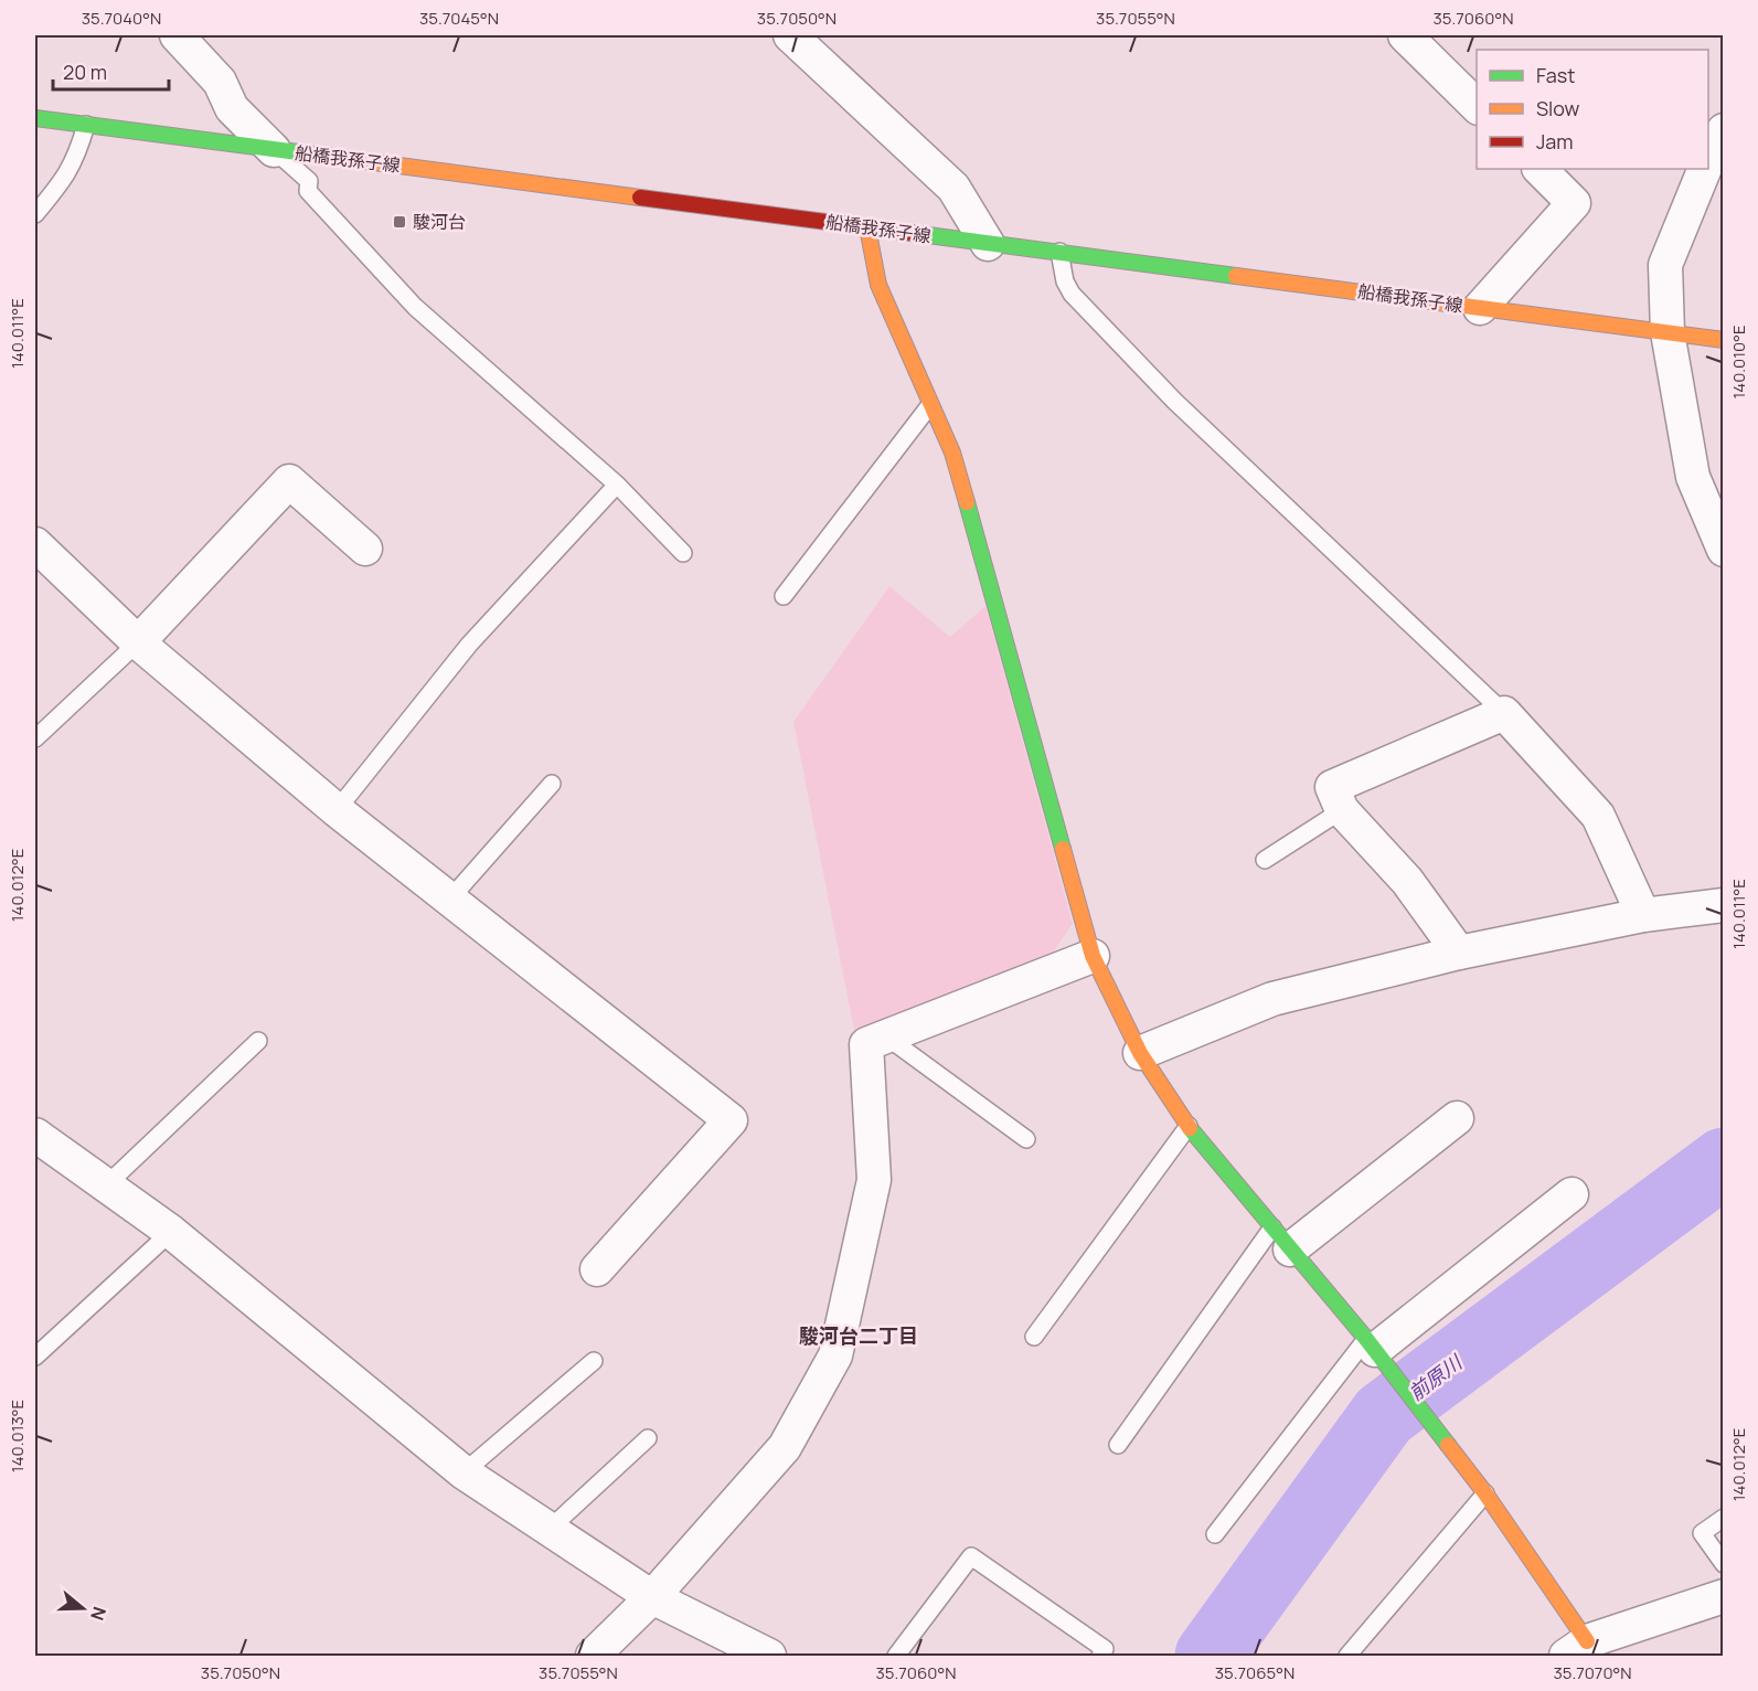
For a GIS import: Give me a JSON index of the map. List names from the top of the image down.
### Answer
{
  "streets": {
    "main road": ["船橋我孫子線"]
  },
  "districts": ["駿河台二丁目"],
  "water": ["前原川"],
  "places": {
    "transit": ["駿河台"]
  },
  "legend": ["Fast", "Slow", "Jam"],
  "scale_bar": "20 m",
  "north": "right",
  "coordinates": [
    "35.7040°N",
    "35.7045°N",
    "35.7050°N",
    "35.7055°N",
    "35.7060°N",
    "140.011°E",
    "140.010°E",
    "140.012°E",
    "140.013°E",
    "35.7065°N",
    "35.7070°N"
  ]
}
